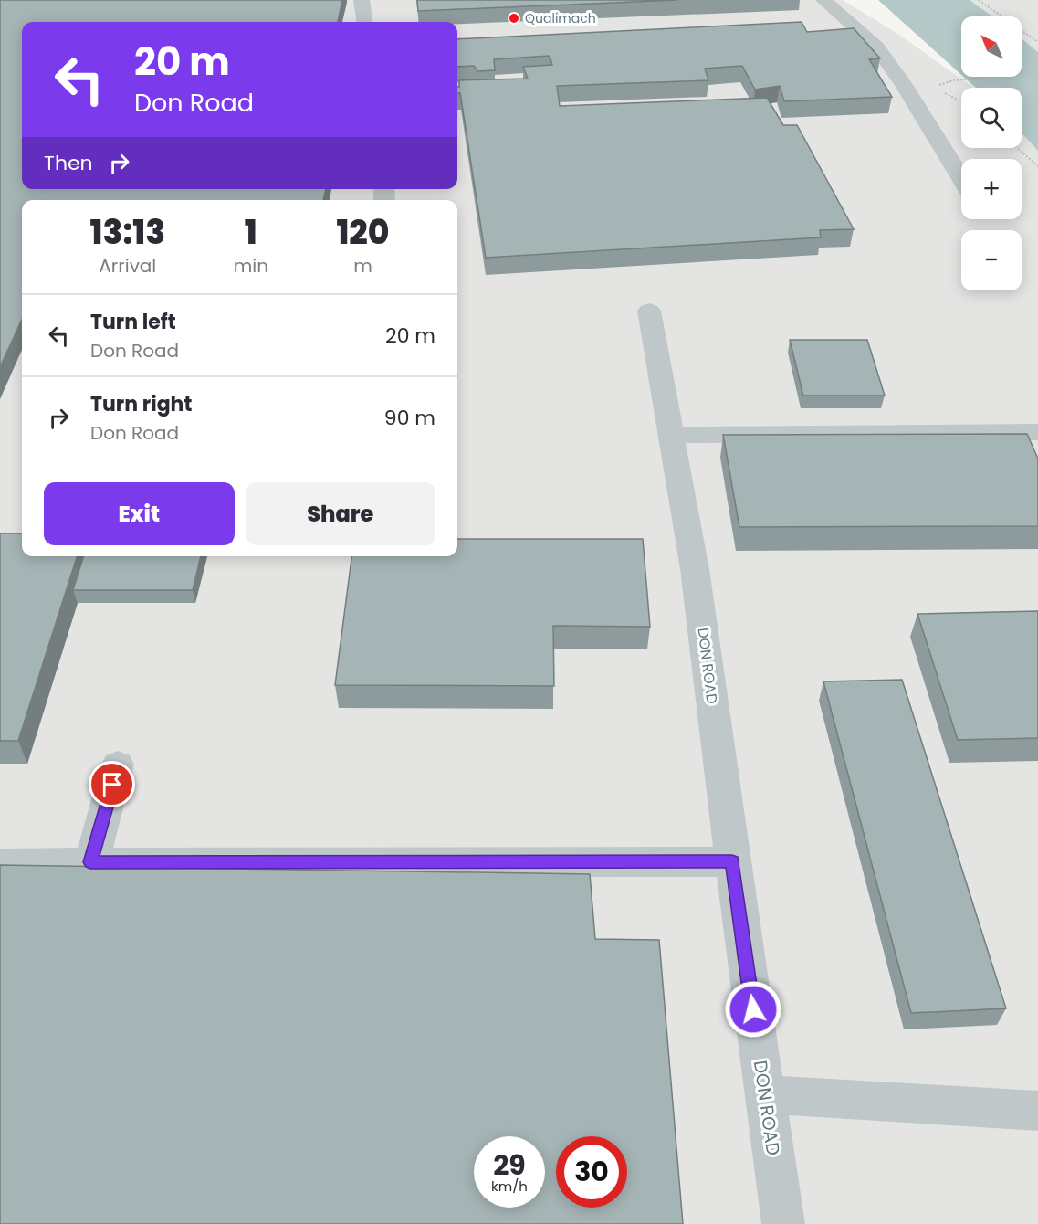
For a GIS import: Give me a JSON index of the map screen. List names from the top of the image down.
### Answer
{
  "streets": {
    "street": ["DON ROAD"]
  },
  "places": ["Qualimach"],
  "north": "top left",
  "page": {
    "map_buttons": ["+", "−"],
    "turn": ["20 m", "Don Road"],
    "then": "Then",
    "eta": [
      "13:13",
      "Arrival",
      "1",
      "min",
      "120",
      "m"
    ],
    "list": [
      {
        "name": "Turn left",
        "note": "Don Road",
        "value": "20 m"
      },
      {
        "name": "Turn right",
        "note": "Don Road",
        "value": "90 m"
      }
    ],
    "buttons": ["Exit", "Share"],
    "speed": "29 km/h",
    "limit": "30"
  }
}
